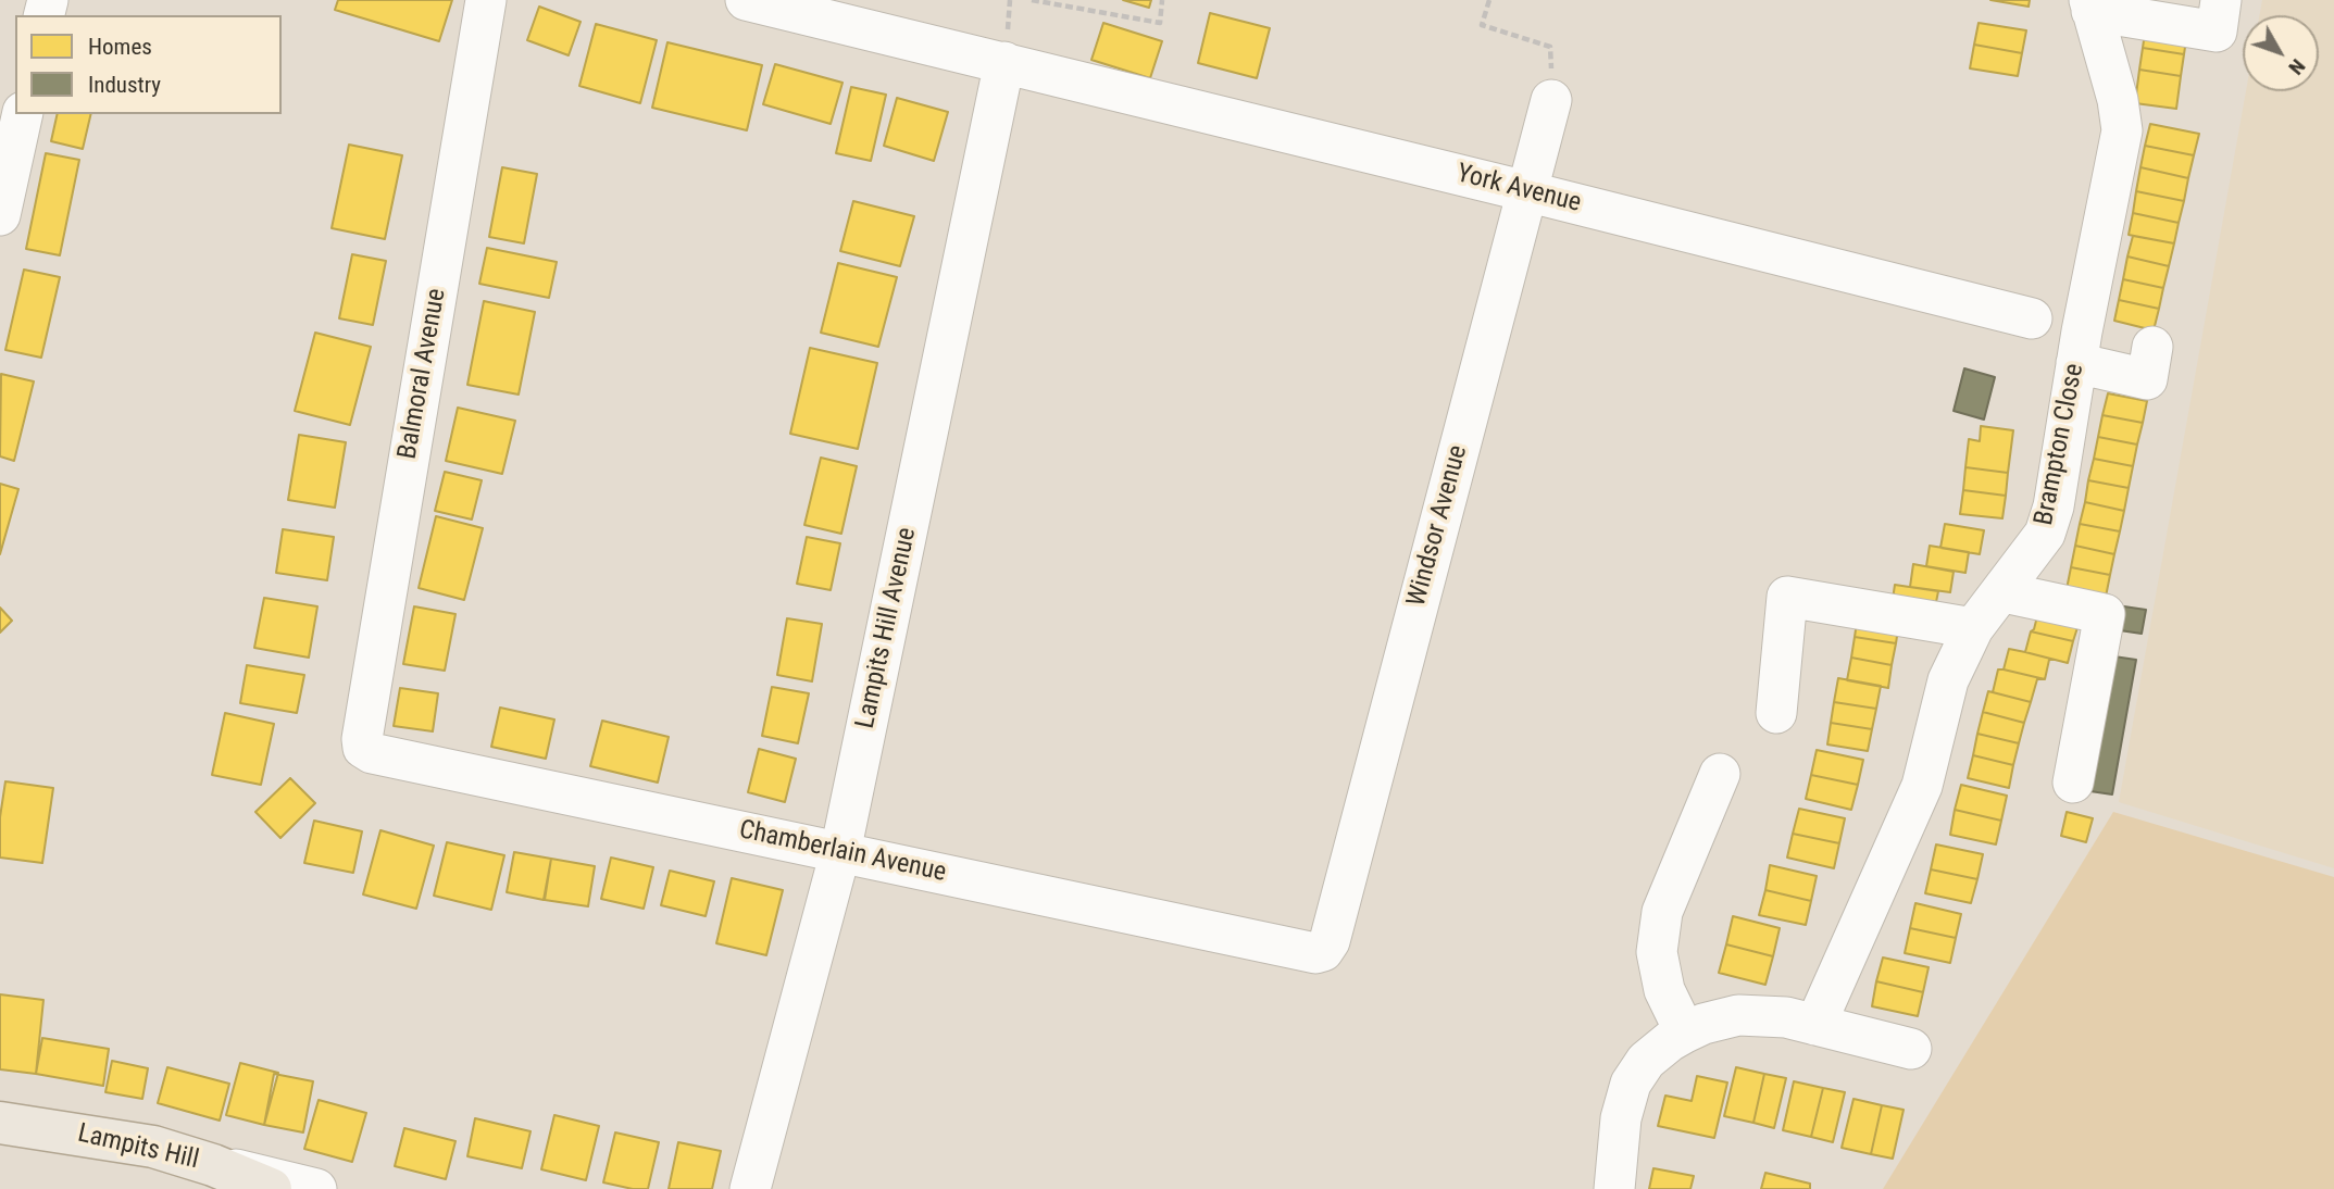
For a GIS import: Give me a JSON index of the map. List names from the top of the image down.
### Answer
{
  "streets": {
    "main road": ["Lampits Hill"],
    "street": [
      "York Avenue",
      "Balmoral Avenue",
      "Brampton Close",
      "Windsor Avenue",
      "Lampits Hill Avenue",
      "Chamberlain Avenue"
    ]
  },
  "crossings": [
    ["York Avenue", "Windsor Avenue"],
    ["York Avenue", "Lampits Hill Avenue"],
    ["Balmoral Avenue", "Chamberlain Avenue"],
    ["Windsor Avenue", "Chamberlain Avenue"],
    ["Lampits Hill Avenue", "Chamberlain Avenue"]
  ],
  "legend": ["Homes", "Industry"],
  "north": "bottom right"
}
